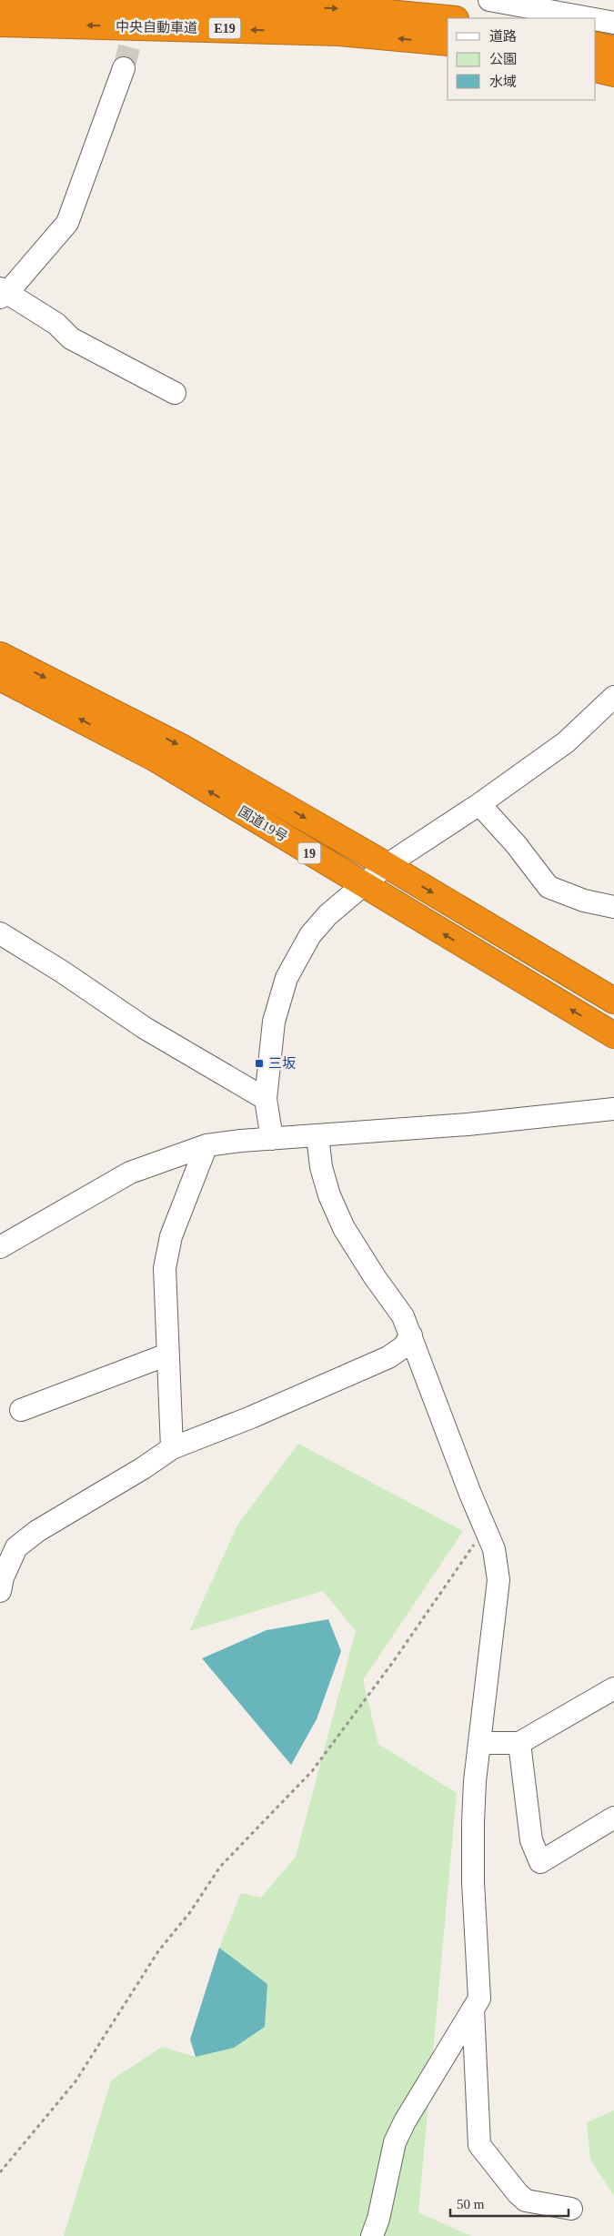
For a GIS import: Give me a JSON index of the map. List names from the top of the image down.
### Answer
{
  "streets": {
    "highway": [
      "中央自動車道",
      "E19",
      "国道19号",
      "19"
    ]
  },
  "places": {
    "transit": ["三坂"]
  },
  "legend": ["道路", "公園", "水域"],
  "scale_bar": "50 m"
}
